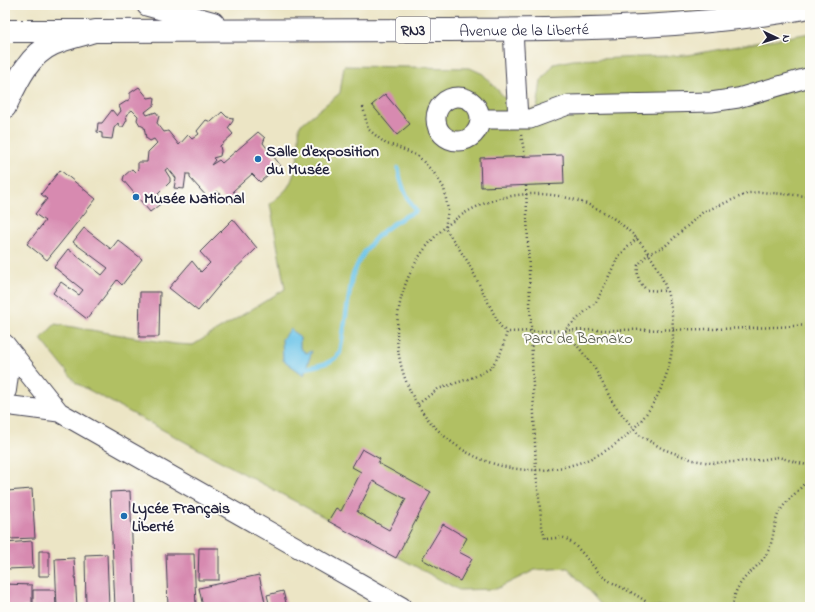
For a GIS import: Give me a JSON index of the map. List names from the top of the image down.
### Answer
{
  "streets": {
    "main road": ["Avenue de la Liberté", "RN3"]
  },
  "parks": ["Parc de Bamako"],
  "places": ["Salle d'exposition du Musée", "Musée National", "Lycée Français Liberté"],
  "north": "right"
}
